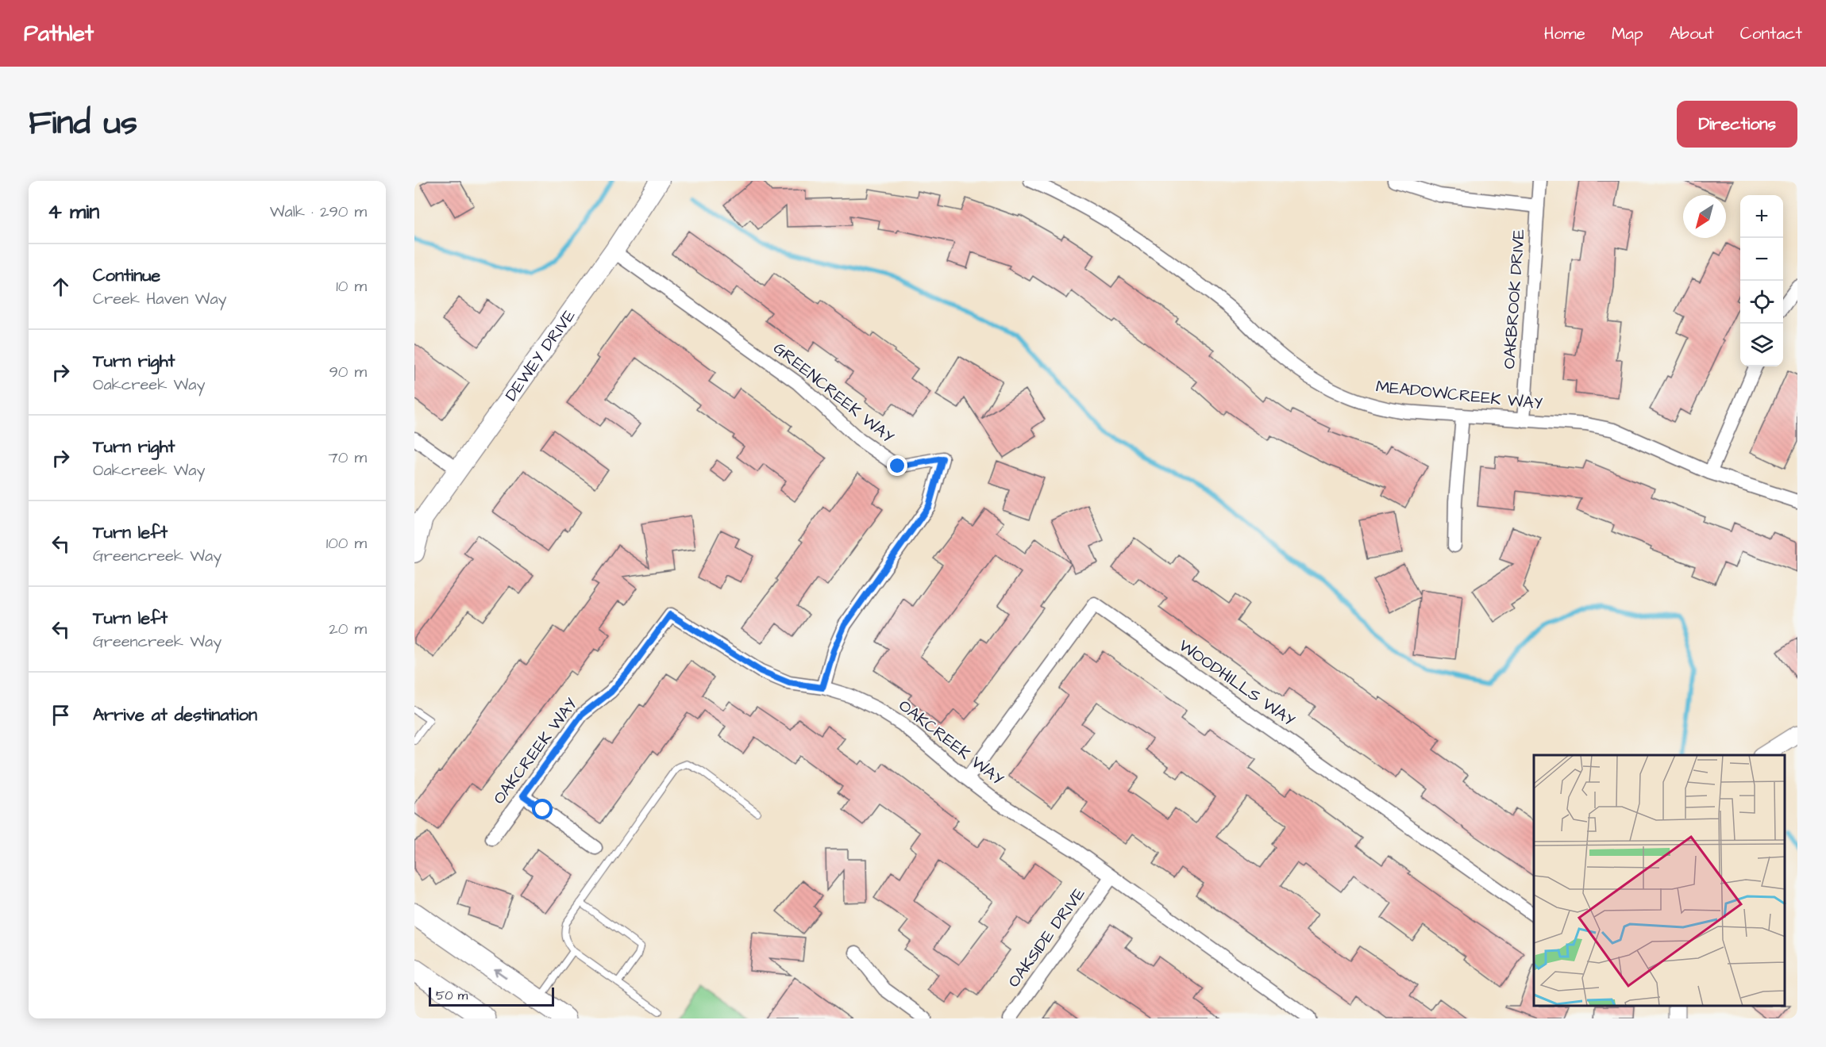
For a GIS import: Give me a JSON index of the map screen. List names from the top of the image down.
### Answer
{
  "streets": {
    "main road": ["DEWEY DRIVE"],
    "street": [
      "OAKBROOK DRIVE",
      "GREENCREEK WAY",
      "MEADOWCREEK WAY",
      "WOODHILLS WAY",
      "OAKCREEK WAY",
      "OAKSIDE DRIVE"
    ]
  },
  "crossings": [
    ["OAKBROOK DRIVE", "MEADOWCREEK WAY"],
    ["DEWEY DRIVE", "GREENCREEK WAY"],
    ["GREENCREEK WAY", "OAKCREEK WAY"],
    ["WOODHILLS WAY", "OAKCREEK WAY"],
    ["OAKCREEK WAY", "OAKSIDE DRIVE"]
  ],
  "scale_bar": "50 m",
  "north": "bottom left",
  "page": {
    "header": "Pathlet",
    "nav": [
      "Home",
      "Map",
      "About",
      "Contact"
    ],
    "title": "Find us",
    "buttons": "Directions",
    "heading": ["4 min", "Walk · 290 m"],
    "map_buttons": ["+", "−"],
    "list": [
      ["Continue", "Creek Haven Way", "10 m"],
      ["Turn right", "Oakcreek Way", "90 m"],
      ["Turn right", "Oakcreek Way", "70 m"],
      ["Turn left", "Greencreek Way", "100 m"],
      ["Turn left", "Greencreek Way", "20 m"],
      "Arrive at destination"
    ],
    "scale": "50 m"
  }
}
